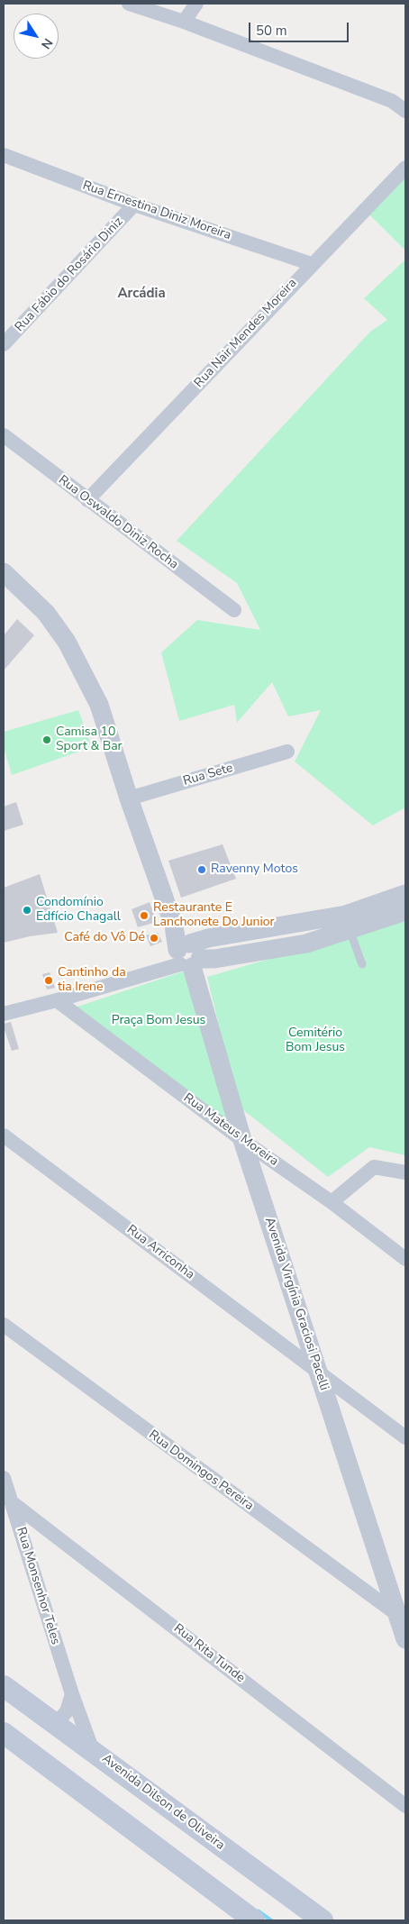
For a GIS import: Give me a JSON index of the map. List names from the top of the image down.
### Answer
{
  "streets": {
    "main road": ["Avenida Dilson de Oliveira"],
    "street": [
      "Rua Ernestina Diniz Moreira",
      "Rua Fábio do Rosário Diniz",
      "Rua Nair Mendes Moreira",
      "Rua Oswaldo Diniz Rocha",
      "Rua Sete",
      "Rua Mateus Moreira",
      "Rua Arriconha",
      "Avenida Virgínia Graciosi Pacelli",
      "Rua Domingos Pereira",
      "Rua Monsenhor Teles",
      "Rua Rita Tunde"
    ]
  },
  "crossings": [
    ["Rua Ernestina Diniz Moreira", "Rua Fábio do Rosário Diniz"],
    ["Rua Ernestina Diniz Moreira", "Rua Nair Mendes Moreira"],
    ["Rua Nair Mendes Moreira", "Rua Oswaldo Diniz Rocha"],
    ["Rua Sete", "Avenida Virgínia Graciosi Pacelli"],
    ["Rua Mateus Moreira", "Avenida Virgínia Graciosi Pacelli"],
    ["Rua Arriconha", "Avenida Virgínia Graciosi Pacelli"],
    ["Avenida Virgínia Graciosi Pacelli", "Rua Domingos Pereira"],
    ["Rua Monsenhor Teles", "Rua Rita Tunde"],
    ["Rua Monsenhor Teles", "Avenida Dilson de Oliveira"]
  ],
  "districts": ["Arcádia"],
  "parks": ["Praça Bom Jesus", "Cemitério Bom Jesus"],
  "places": [
    "Camisa 10 Sport & Bar",
    "Ravenny Motos",
    "Condomínio Edfício Chagall",
    "Restaurante E Lanchonete Do Junior",
    "Café do Vô Dé",
    "Cantinho da tia Irene"
  ],
  "scale_bar": "50 m",
  "north": "bottom right"
}
